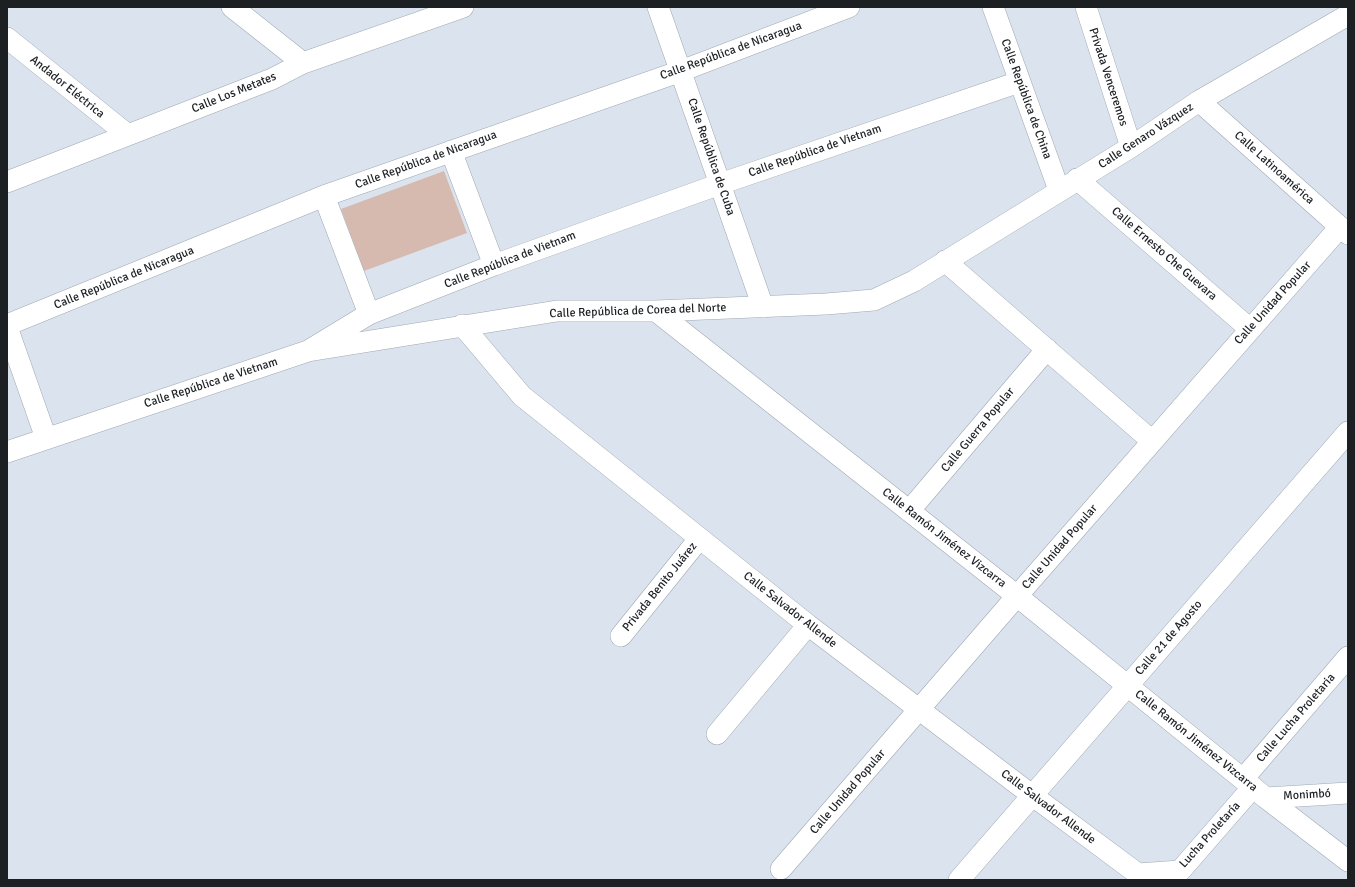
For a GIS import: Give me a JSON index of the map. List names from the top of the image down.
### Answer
{
  "streets": {
    "street": [
      "Calle República de Nicaragua",
      "Privada Venceremos",
      "Andador Eléctrica",
      "Calle Los Metates",
      "Calle República de China",
      "Calle Genaro Vázquez",
      "Calle República de Vietnam",
      "Calle República de Cuba",
      "Calle Latinoamérica",
      "Calle Ernesto Che Guevara",
      "Calle Unidad Popular",
      "Calle República de Corea del Norte",
      "Calle Guerra Popular",
      "Calle Ramón Jiménez Vizcarra",
      "Privada Benito Juárez",
      "Calle Salvador Allende",
      "Calle 21 de Agosto",
      "Calle Lucha Proletaria",
      "Monimbó",
      "Lucha Proletaría"
    ]
  },
  "crossings": [
    ["Calle República de Nicaragua", "Calle República de Cuba"],
    ["Privada Venceremos", "Calle Genaro Vázquez"],
    ["Andador Eléctrica", "Calle Los Metates"],
    ["Calle República de China", "Calle Genaro Vázquez"],
    ["Calle República de China", "Calle República de Vietnam"],
    ["Calle Genaro Vázquez", "Calle Latinoamérica"],
    ["Calle Genaro Vázquez", "Calle Ernesto Che Guevara"],
    ["Calle Genaro Vázquez", "Calle República de Corea del Norte"],
    ["Calle República de Vietnam", "Calle República de Cuba"],
    ["Calle República de Vietnam", "Calle República de Corea del Norte"],
    ["Calle República de Cuba", "Calle República de Corea del Norte"],
    ["Calle Latinoamérica", "Calle Unidad Popular"],
    ["Calle Ernesto Che Guevara", "Calle Unidad Popular"],
    ["Calle Unidad Popular", "Calle Ramón Jiménez Vizcarra"],
    ["Calle Unidad Popular", "Calle Salvador Allende"],
    ["Calle República de Corea del Norte", "Calle Ramón Jiménez Vizcarra"],
    ["Calle República de Corea del Norte", "Calle Salvador Allende"],
    ["Calle Guerra Popular", "Calle Ramón Jiménez Vizcarra"],
    ["Calle Ramón Jiménez Vizcarra", "Calle 21 de Agosto"],
    ["Calle Ramón Jiménez Vizcarra", "Calle Lucha Proletaria"],
    ["Calle Ramón Jiménez Vizcarra", "Monimbó"],
    ["Calle Ramón Jiménez Vizcarra", "Lucha Proletaría"],
    ["Privada Benito Juárez", "Calle Salvador Allende"],
    ["Calle Salvador Allende", "Calle 21 de Agosto"],
    ["Calle Salvador Allende", "Lucha Proletaría"],
    ["Calle Lucha Proletaria", "Monimbó"],
    ["Calle Lucha Proletaria", "Lucha Proletaría"],
    ["Monimbó", "Lucha Proletaría"]
  ]
}
